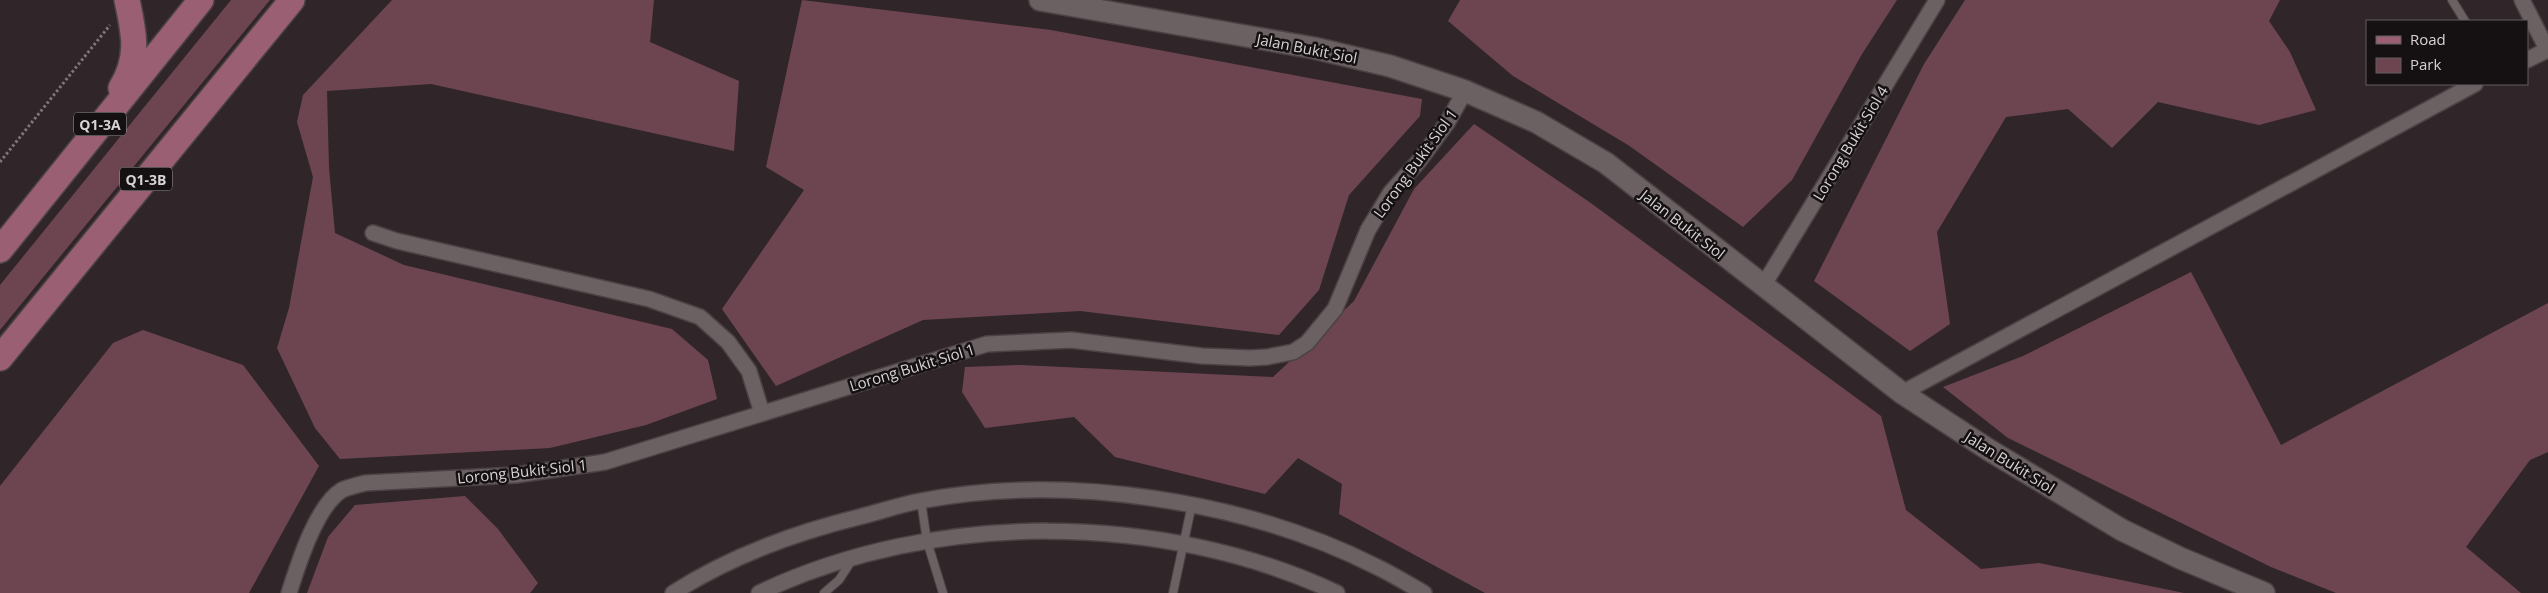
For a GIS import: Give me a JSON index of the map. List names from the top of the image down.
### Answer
{
  "streets": {
    "main road": ["Q1-3A", "Q1-3B"],
    "street": ["Jalan Bukit Siol", "Lorong Bukit Siol 4", "Lorong Bukit Siol 1"]
  },
  "crossings": [
    ["Jalan Bukit Siol", "Lorong Bukit Siol 4"],
    ["Jalan Bukit Siol", "Lorong Bukit Siol 1"]
  ],
  "legend": ["Road", "Park"]
}
